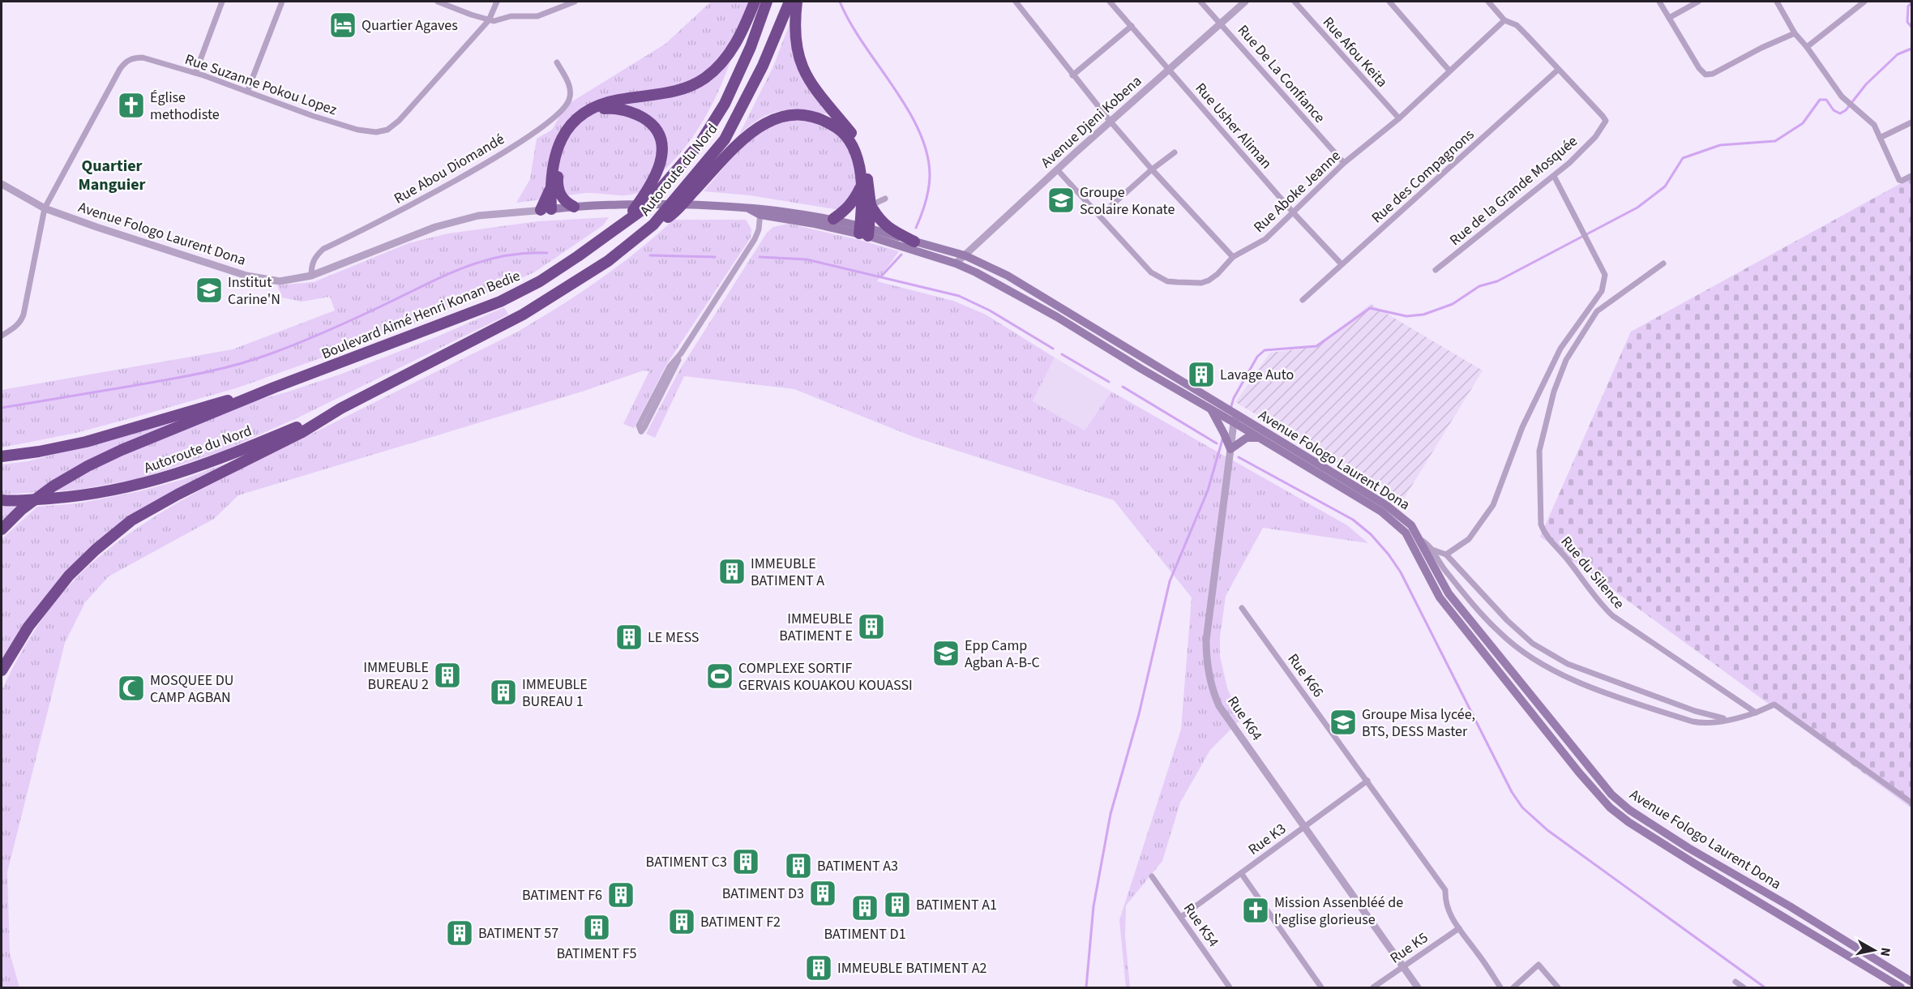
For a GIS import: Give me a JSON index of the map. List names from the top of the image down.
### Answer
{
  "streets": {
    "highway": ["Autoroute du Nord", "Boulevard Aimé Henri Konan Bedie"],
    "main road": ["Avenue Fologo Laurent Dona"],
    "street": [
      "Rue Afou Keita",
      "Rue De La Confiance",
      "Rue Suzanne Pokou Lopez",
      "Avenue Djeni Kobena",
      "Rue Usher Aliman",
      "Rue Abou Diomandé",
      "Rue des Compagnons",
      "Rue de la Grande Mosquée",
      "Rue Aboke Jeanne",
      "Rue du Silence",
      "Rue K66",
      "Rue K64",
      "Rue K3",
      "Rue K54",
      "Rue K5"
    ]
  },
  "crossings": [
    ["Rue Afou Keita", "Rue Aboke Jeanne"],
    ["Rue De La Confiance", "Avenue Djeni Kobena"],
    ["Rue De La Confiance", "Rue Aboke Jeanne"],
    ["Rue Suzanne Pokou Lopez", "Avenue Fologo Laurent Dona"],
    ["Avenue Djeni Kobena", "Rue Usher Aliman"],
    ["Avenue Djeni Kobena", "Rue Aboke Jeanne"],
    ["Avenue Djeni Kobena", "Avenue Fologo Laurent Dona"],
    ["Rue Usher Aliman", "Rue des Compagnons"],
    ["Rue Usher Aliman", "Rue Aboke Jeanne"],
    ["Rue Abou Diomandé", "Avenue Fologo Laurent Dona"],
    ["Autoroute du Nord", "Boulevard Aimé Henri Konan Bedie"],
    ["Rue des Compagnons", "Rue de la Grande Mosquée"],
    ["Rue de la Grande Mosquée", "Rue Aboke Jeanne"],
    ["Avenue Fologo Laurent Dona", "Rue K64"],
    ["Rue K66", "Rue K3"],
    ["Rue K66", "Rue K5"],
    ["Rue K64", "Rue K3"],
    ["Rue K64", "Rue K5"],
    ["Rue K3", "Rue K54"]
  ],
  "districts": ["Quartier Manguier"],
  "places": {
    "hotel": ["Quartier Agaves"],
    "church": ["Église methodiste", "Mission Assenbléé de l'eglise glorieuse"],
    "school or university": [
      "Groupe Scolaire Konate",
      "Institut Carine'N",
      "Epp Camp Agban A-B-C",
      "Groupe Misa lycée, BTS, DESS Master"
    ],
    "building": [
      "Lavage Auto",
      "IMMEUBLE BATIMENT A",
      "IMMEUBLE BATIMENT E",
      "LE MESS",
      "IMMEUBLE BUREAU 2",
      "IMMEUBLE BUREAU 1",
      "BATIMENT C3",
      "BATIMENT A3",
      "BATIMENT D3",
      "BATIMENT F6",
      "BATIMENT A1",
      "BATIMENT D1",
      "BATIMENT F2",
      "BATIMENT F5",
      "BATIMENT 57",
      "IMMEUBLE BATIMENT A2"
    ],
    "sports": ["COMPLEXE SORTIF GERVAIS KOUAKOU KOUASSI"],
    "mosque": ["MOSQUEE DU CAMP AGBAN"]
  },
  "north": "right"
}
